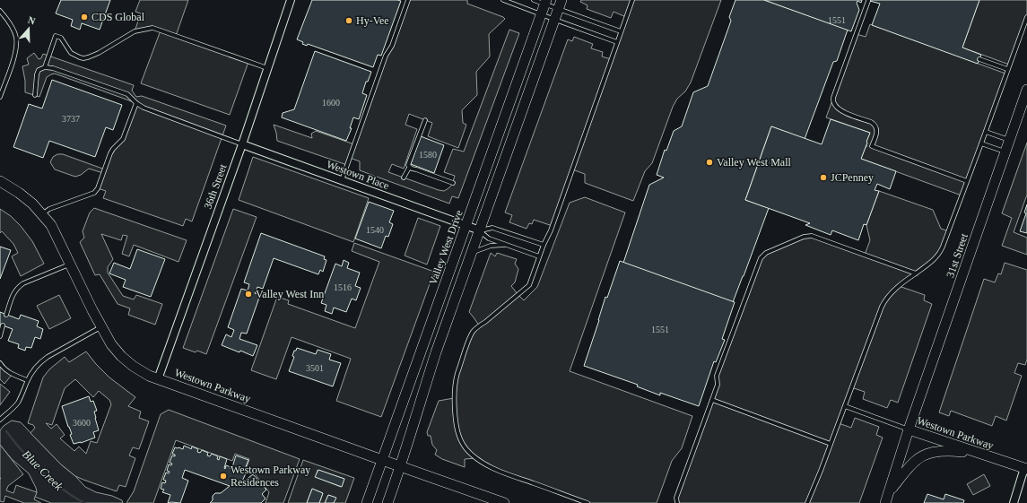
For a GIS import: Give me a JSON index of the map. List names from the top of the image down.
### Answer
{
  "streets": {
    "street": [
      "Westown Place",
      "36th Street",
      "Valley West Drive",
      "31st Street",
      "Westown Parkway"
    ]
  },
  "crossings": [
    ["Westown Place", "36th Street"],
    ["Westown Place", "Valley West Drive"],
    ["36th Street", "Westown Parkway"],
    ["Valley West Drive", "Westown Parkway"],
    ["31st Street", "Westown Parkway"]
  ],
  "water": ["Blue Creek"],
  "places": [
    "CDS Global",
    "Hy-Vee",
    "Valley West Mall",
    "JCPenney",
    "Valley West Inn",
    "Westown Parkway Residences"
  ],
  "house_numbers": [
    "1551",
    "1600",
    "3737",
    "1580",
    "1540",
    "1516",
    "1551",
    "3501",
    "3600"
  ],
  "north": "top"
}
